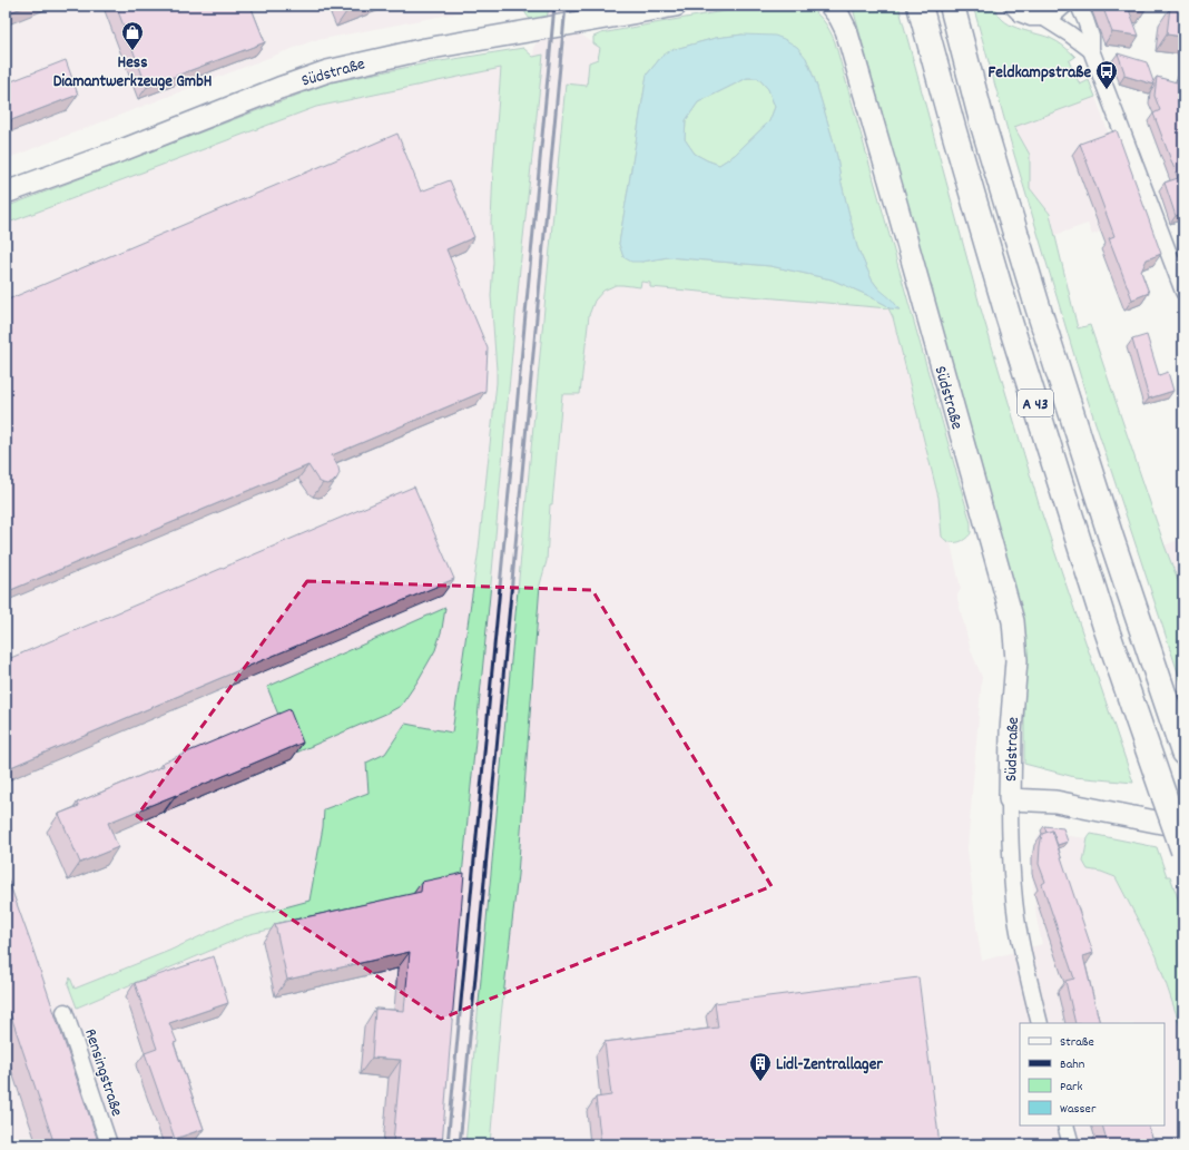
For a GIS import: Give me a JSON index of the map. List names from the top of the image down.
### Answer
{
  "streets": {
    "highway": ["A 43"],
    "street": ["Südstraße", "Rensingstraße"]
  },
  "places": {
    "shop": ["Hess Diamantwerkzeuge GmbH"],
    "bus stop": ["Feldkampstraße"],
    "building": ["Lidl-Zentrallager"]
  },
  "legend": [
    "Straße",
    "Bahn",
    "Park",
    "Wasser"
  ]
}
